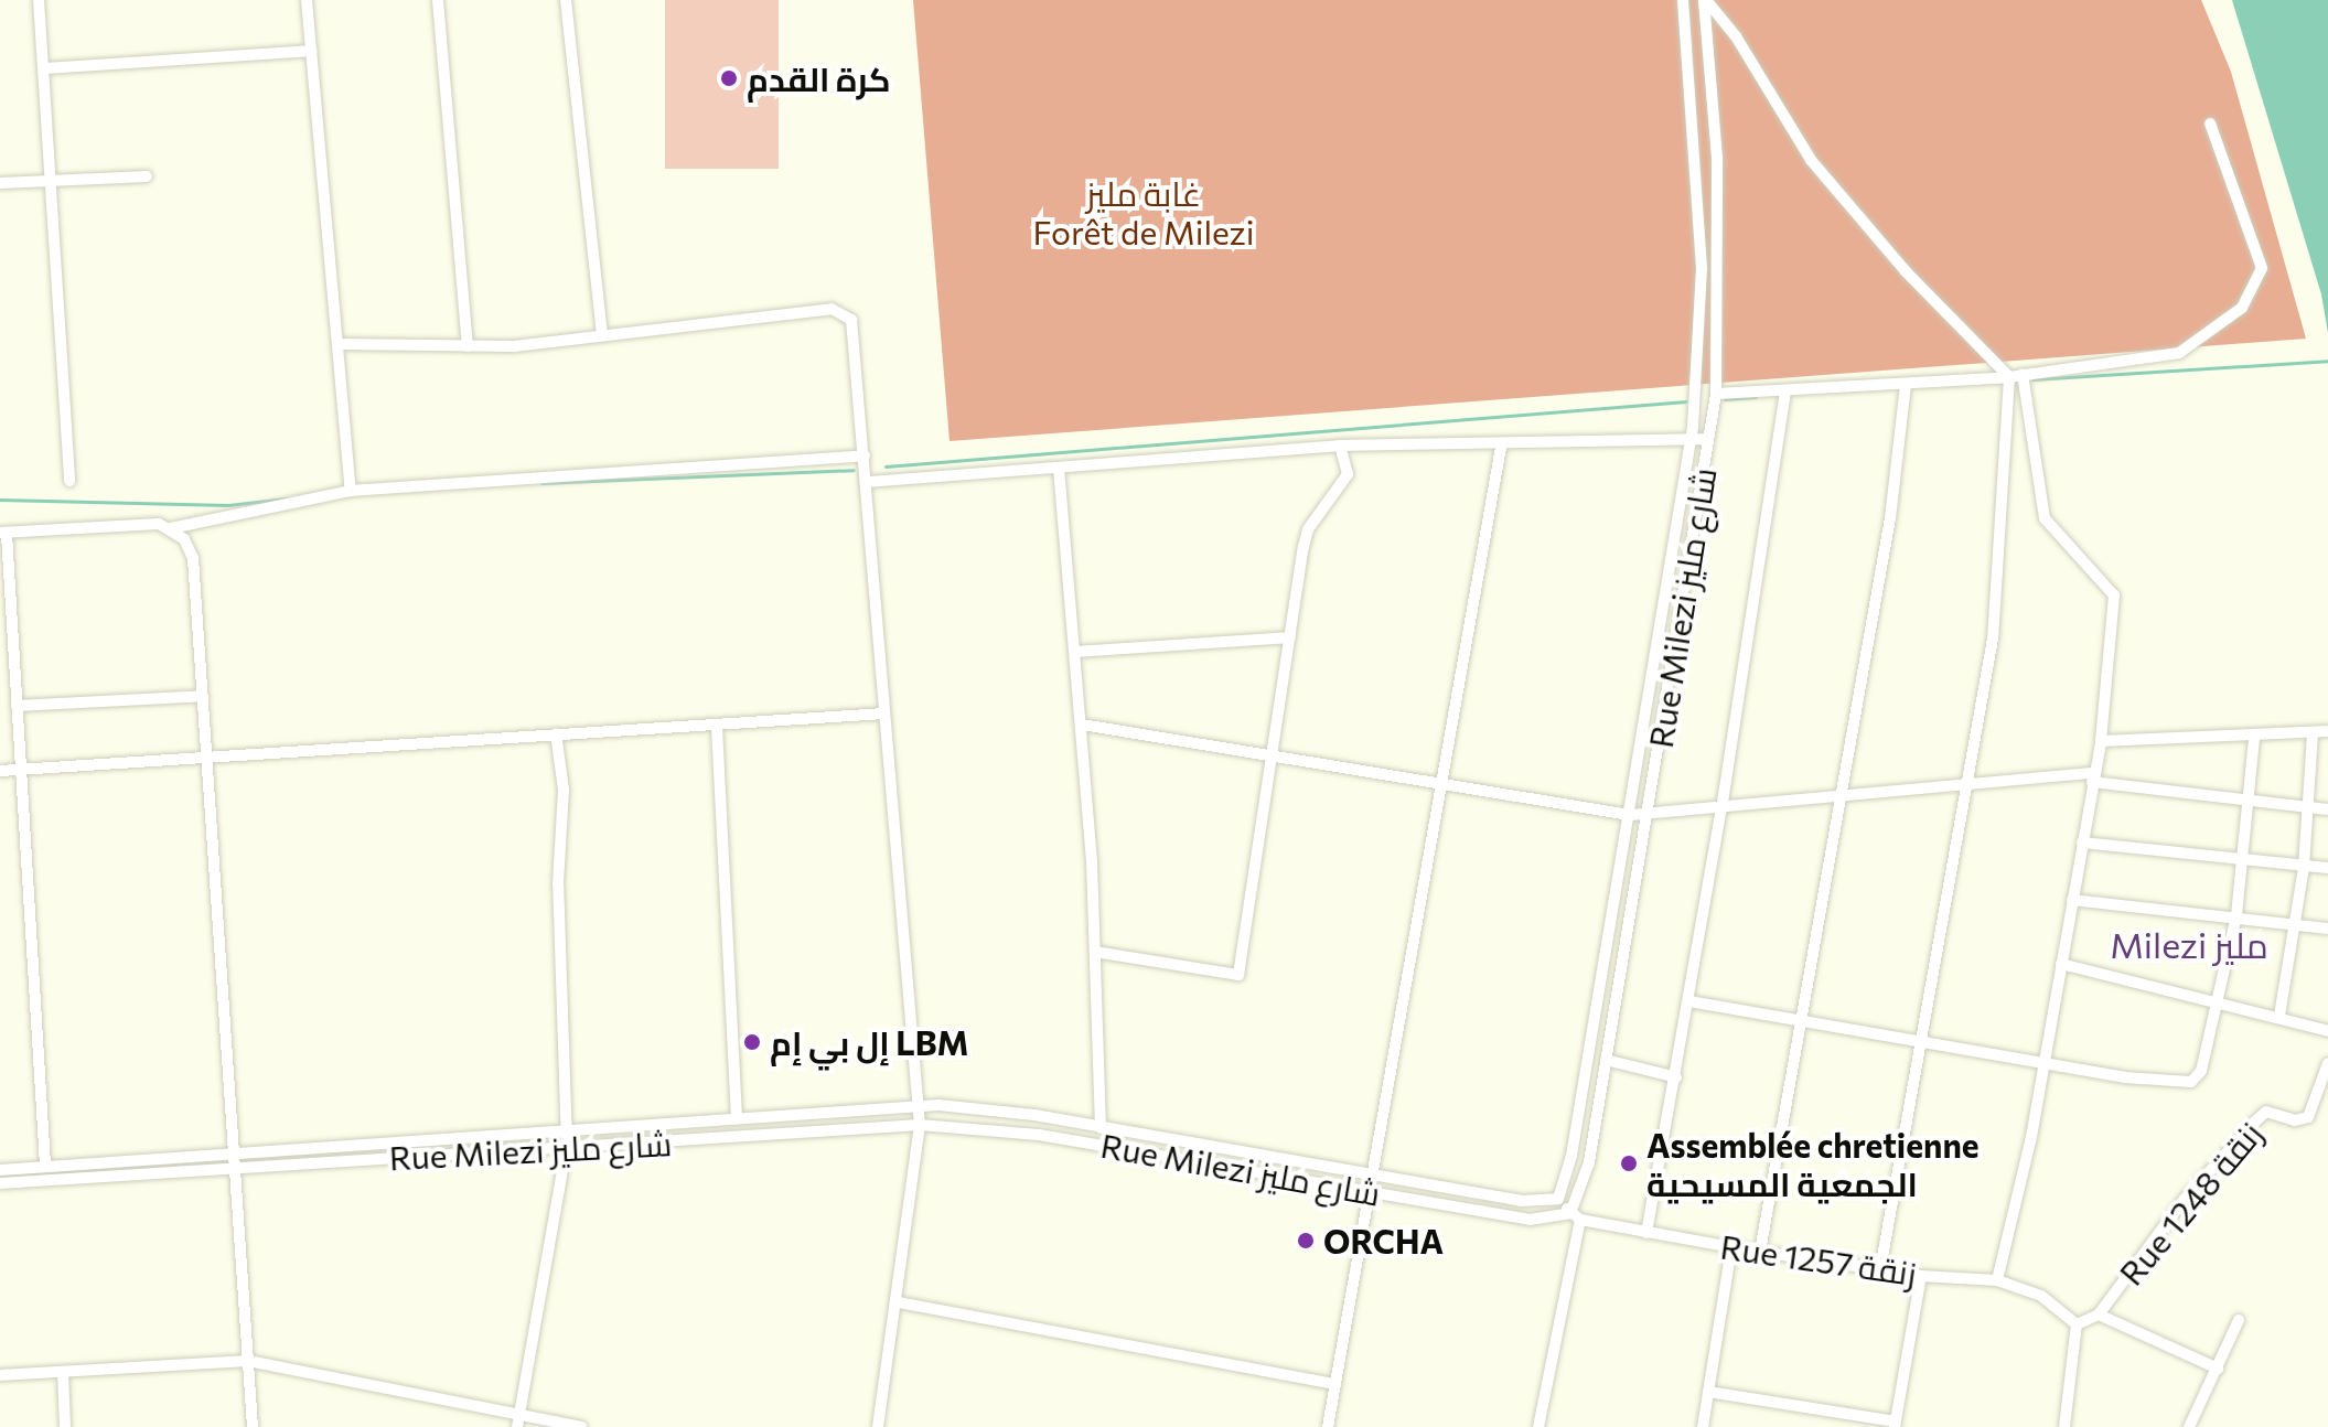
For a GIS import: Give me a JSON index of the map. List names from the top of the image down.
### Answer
{
  "streets": {
    "street": ["Rue Milezi شارع مليز", "Rue 1248 زنقة", "Rue 1257 زنقة"]
  },
  "crossings": [
    ["Rue Milezi شارع مليز", "Rue 1257 زنقة"],
    ["Rue 1248 زنقة", "Rue 1257 زنقة"]
  ],
  "districts": ["Milezi مليز"],
  "parks": ["غابة مليز Forêt de Milezi"],
  "places": [
    "كرة القدم",
    "إل بي إم LBM",
    "Assemblée chretienne الجمعية المسيحية",
    "ORCHA"
  ]
}
